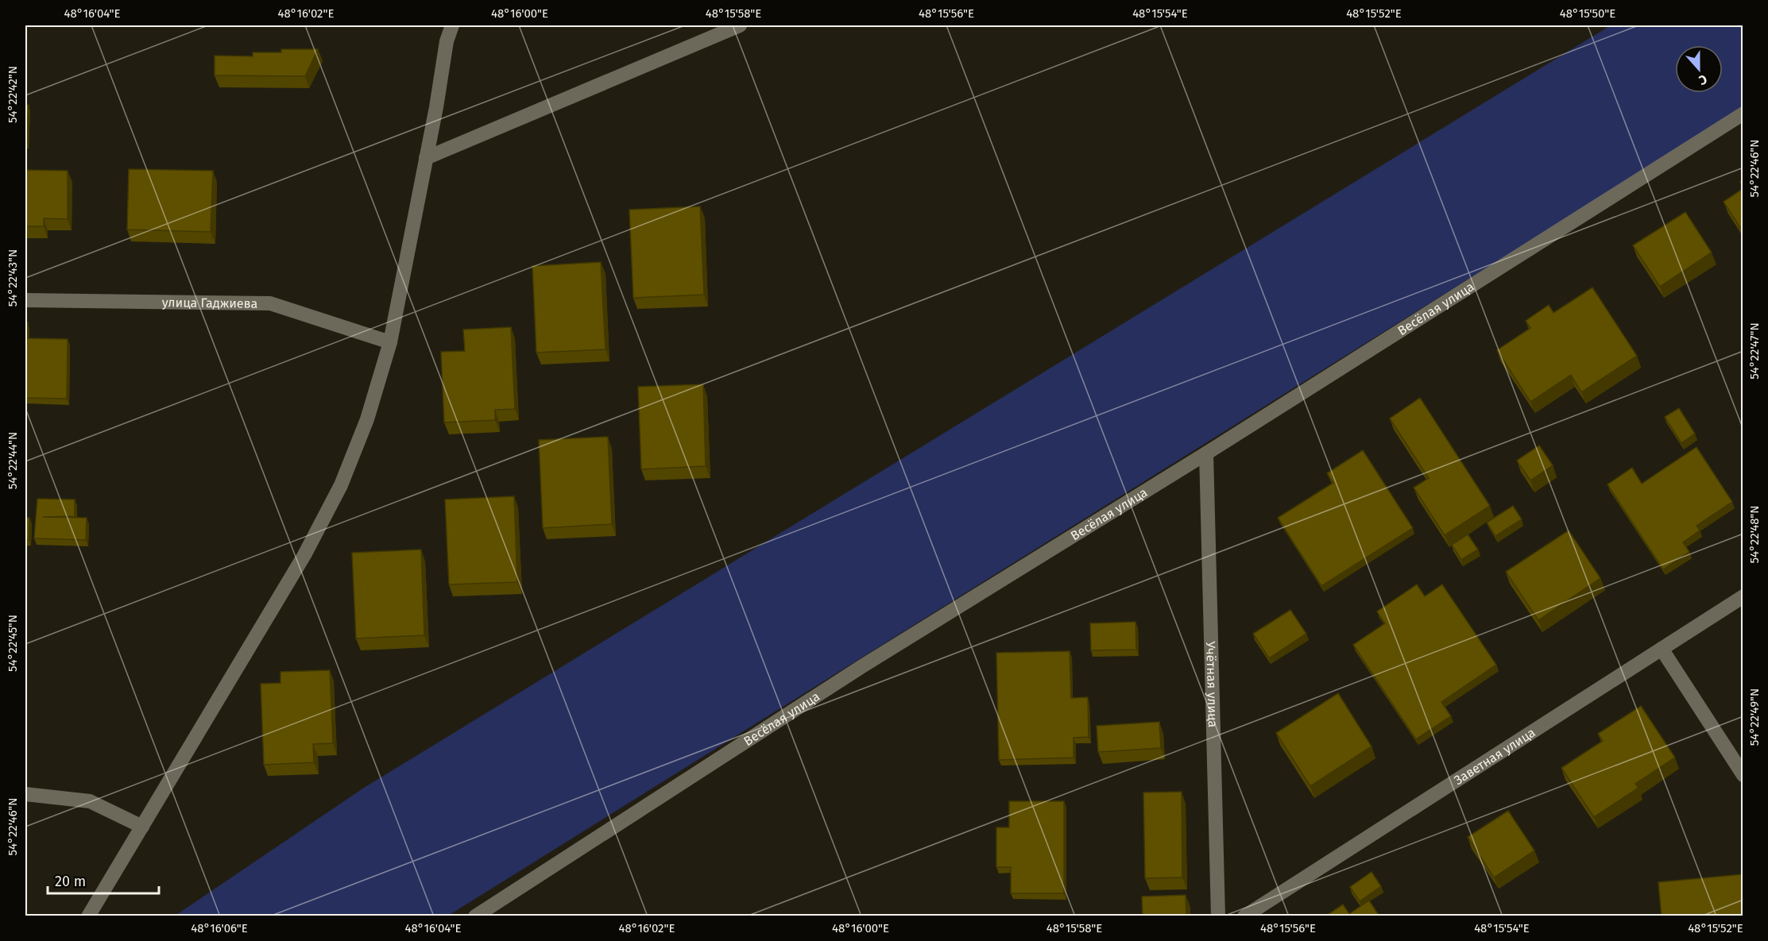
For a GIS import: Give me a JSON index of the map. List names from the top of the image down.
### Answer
{
  "streets": {
    "street": [
      "улица Гаджиева",
      "Весёлая улица",
      "Учётная улица",
      "Заветная улица"
    ]
  },
  "crossings": [
    ["Весёлая улица", "Учётная улица"]
  ],
  "scale_bar": "20 m",
  "north": "bottom",
  "coordinates": [
    "48°16'04\"E",
    "48°16'02\"E",
    "48°16'00\"E",
    "48°15'58\"E",
    "48°15'56\"E",
    "48°15'54\"E",
    "48°15'52\"E",
    "48°15'50\"E",
    "54°22'42\"N",
    "54°22'46\"N",
    "54°22'43\"N",
    "54°22'47\"N",
    "54°22'44\"N",
    "54°22'48\"N",
    "54°22'45\"N",
    "54°22'49\"N",
    "48°16'06\"E"
  ]
}
